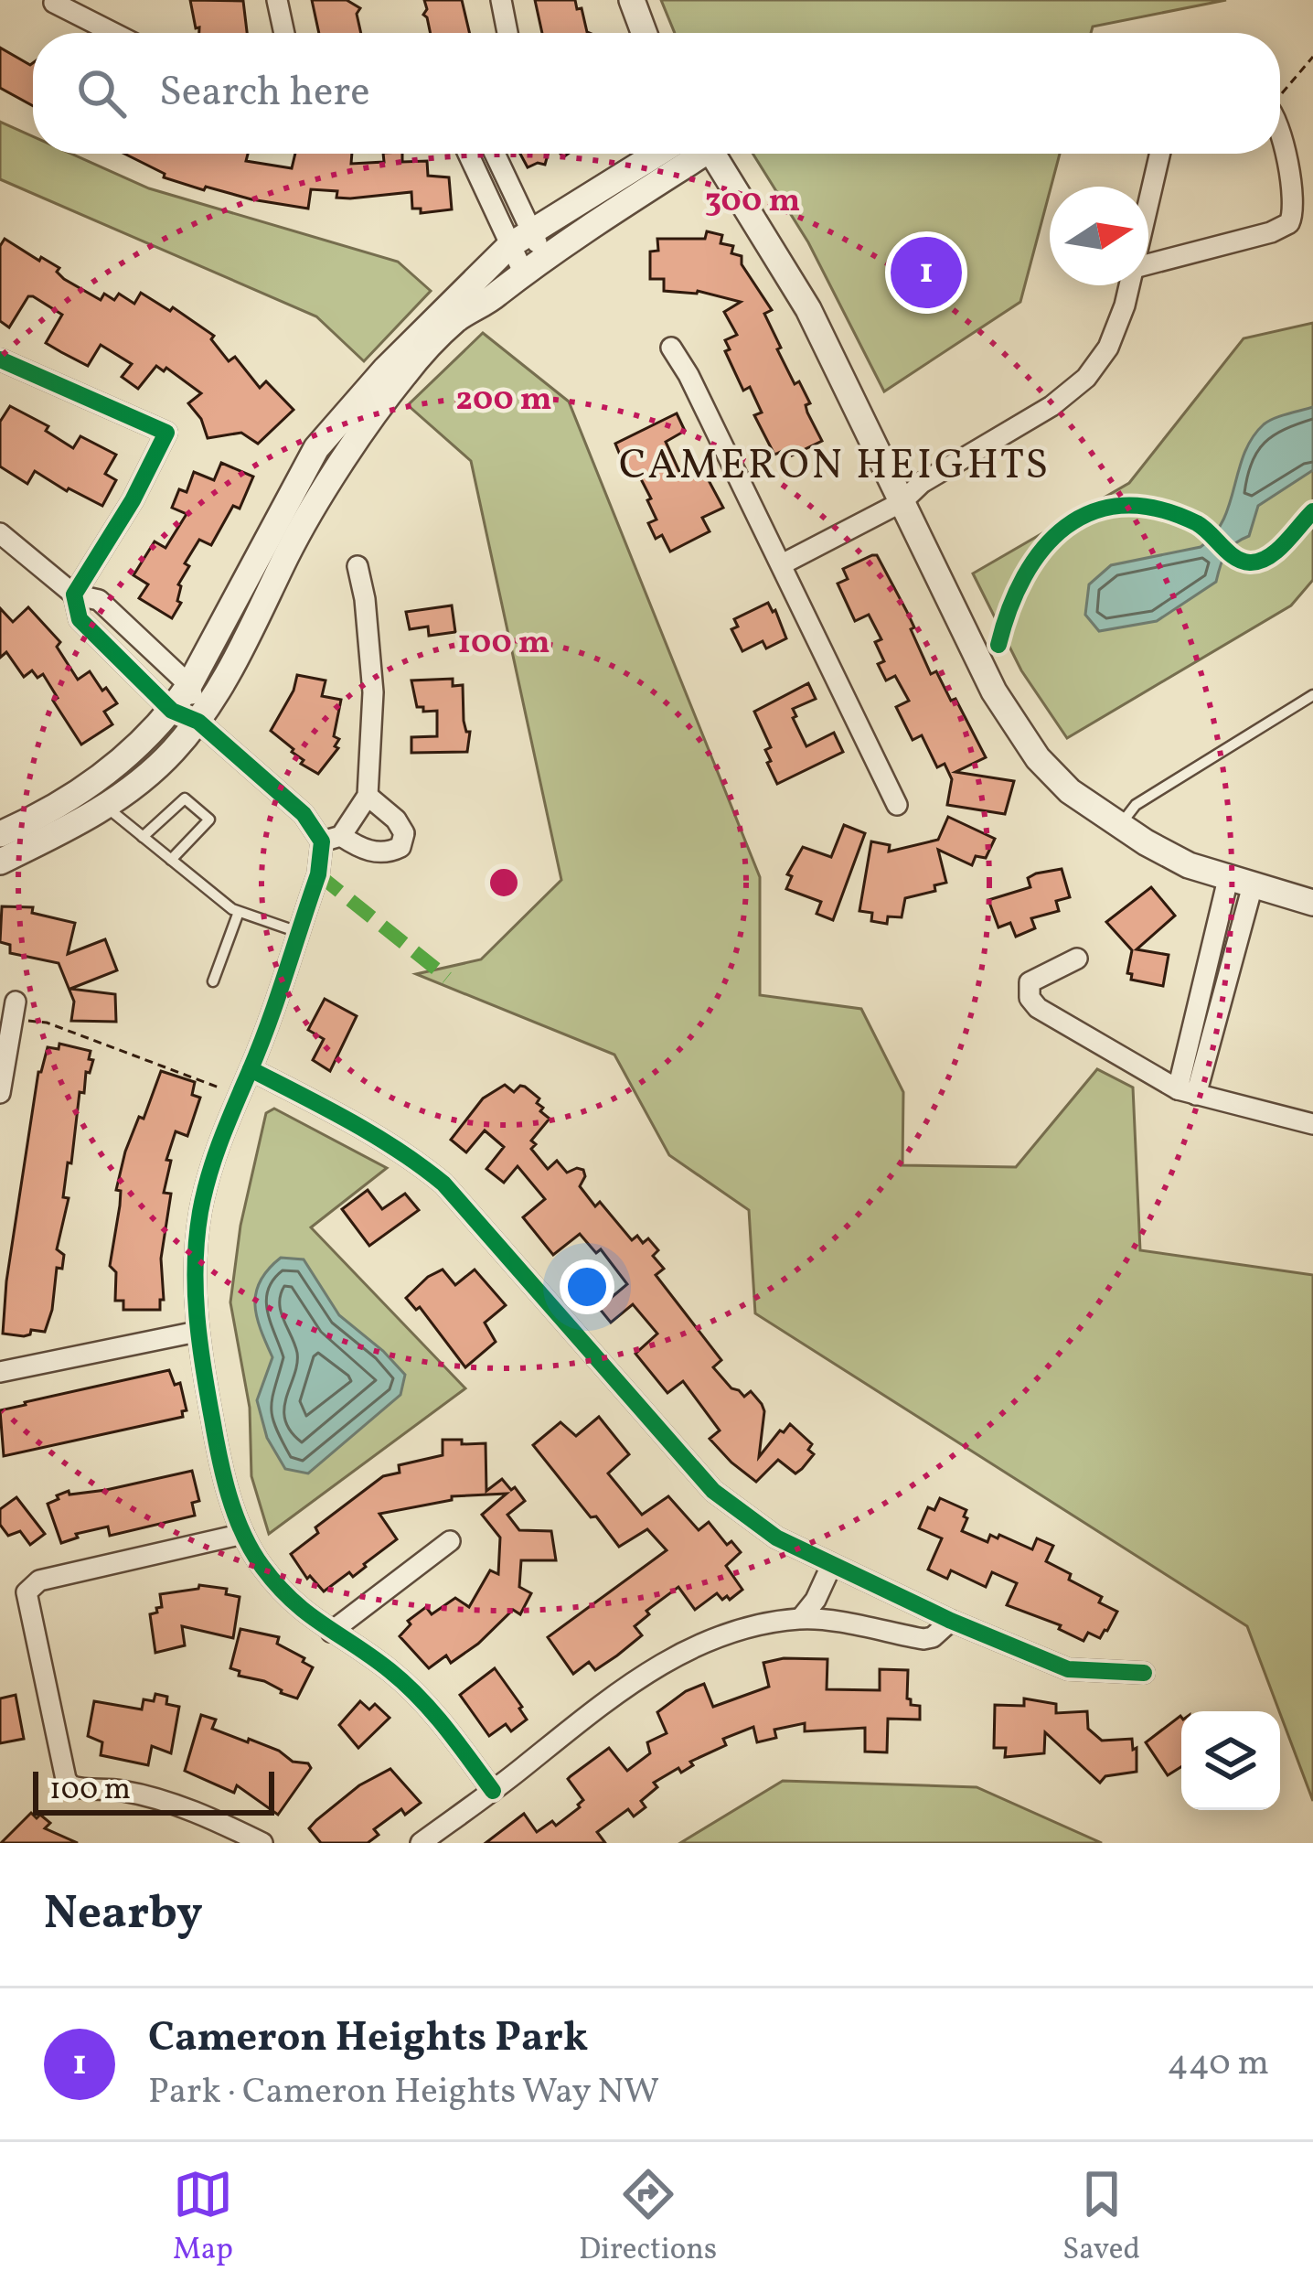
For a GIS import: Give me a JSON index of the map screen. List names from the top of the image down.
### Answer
{
  "districts": ["CAMERON HEIGHTS"],
  "scale_bar": "100 m",
  "north": "right",
  "page": {
    "search": "Search here",
    "pins": "1",
    "scale": "100 m",
    "heading": "Nearby",
    "list": [
      {
        "mark": "1",
        "name": "Cameron Heights Park",
        "note": "Park · Cameron Heights Way NW",
        "value": "440 m"
      }
    ],
    "nav": ["Map", "Directions", "Saved"]
  },
  "rings": ["300 m", "200 m", "100 m"]
}
